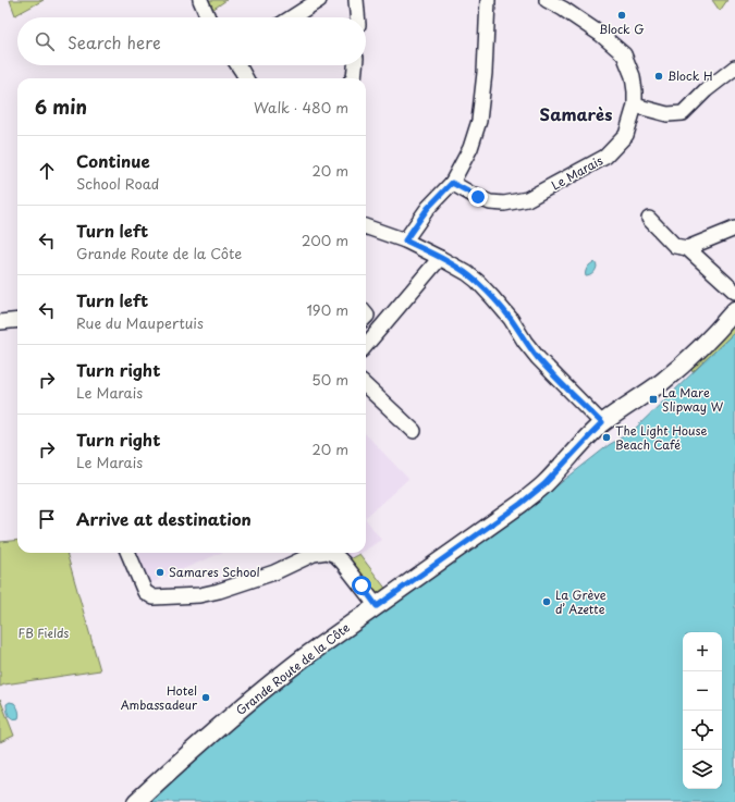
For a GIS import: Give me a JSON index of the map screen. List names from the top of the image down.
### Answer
{
  "streets": {
    "main road": ["Grande Route de la Côte"],
    "street": ["Le Marais"]
  },
  "districts": ["Samarès"],
  "parks": ["FB Fields"],
  "places": {
    "other": [
      "Block G",
      "Block H",
      "The Light House Beach Café",
      "Samares School",
      "La Grève d’ Azette",
      "Hotel Ambassadeur"
    ],
    "transit": ["La Mare Slipway W"]
  },
  "page": {
    "search": "Search here",
    "heading": ["6 min", "Walk · 480 m"],
    "list": [
      ["Continue", "School Road", "20 m"],
      ["Turn left", "Grande Route de la Côte", "200 m"],
      ["Turn left", "Rue du Maupertuis", "190 m"],
      ["Turn right", "Le Marais", "50 m"],
      ["Turn right", "Le Marais", "20 m"],
      "Arrive at destination"
    ],
    "map_buttons": ["+", "−"]
  }
}
